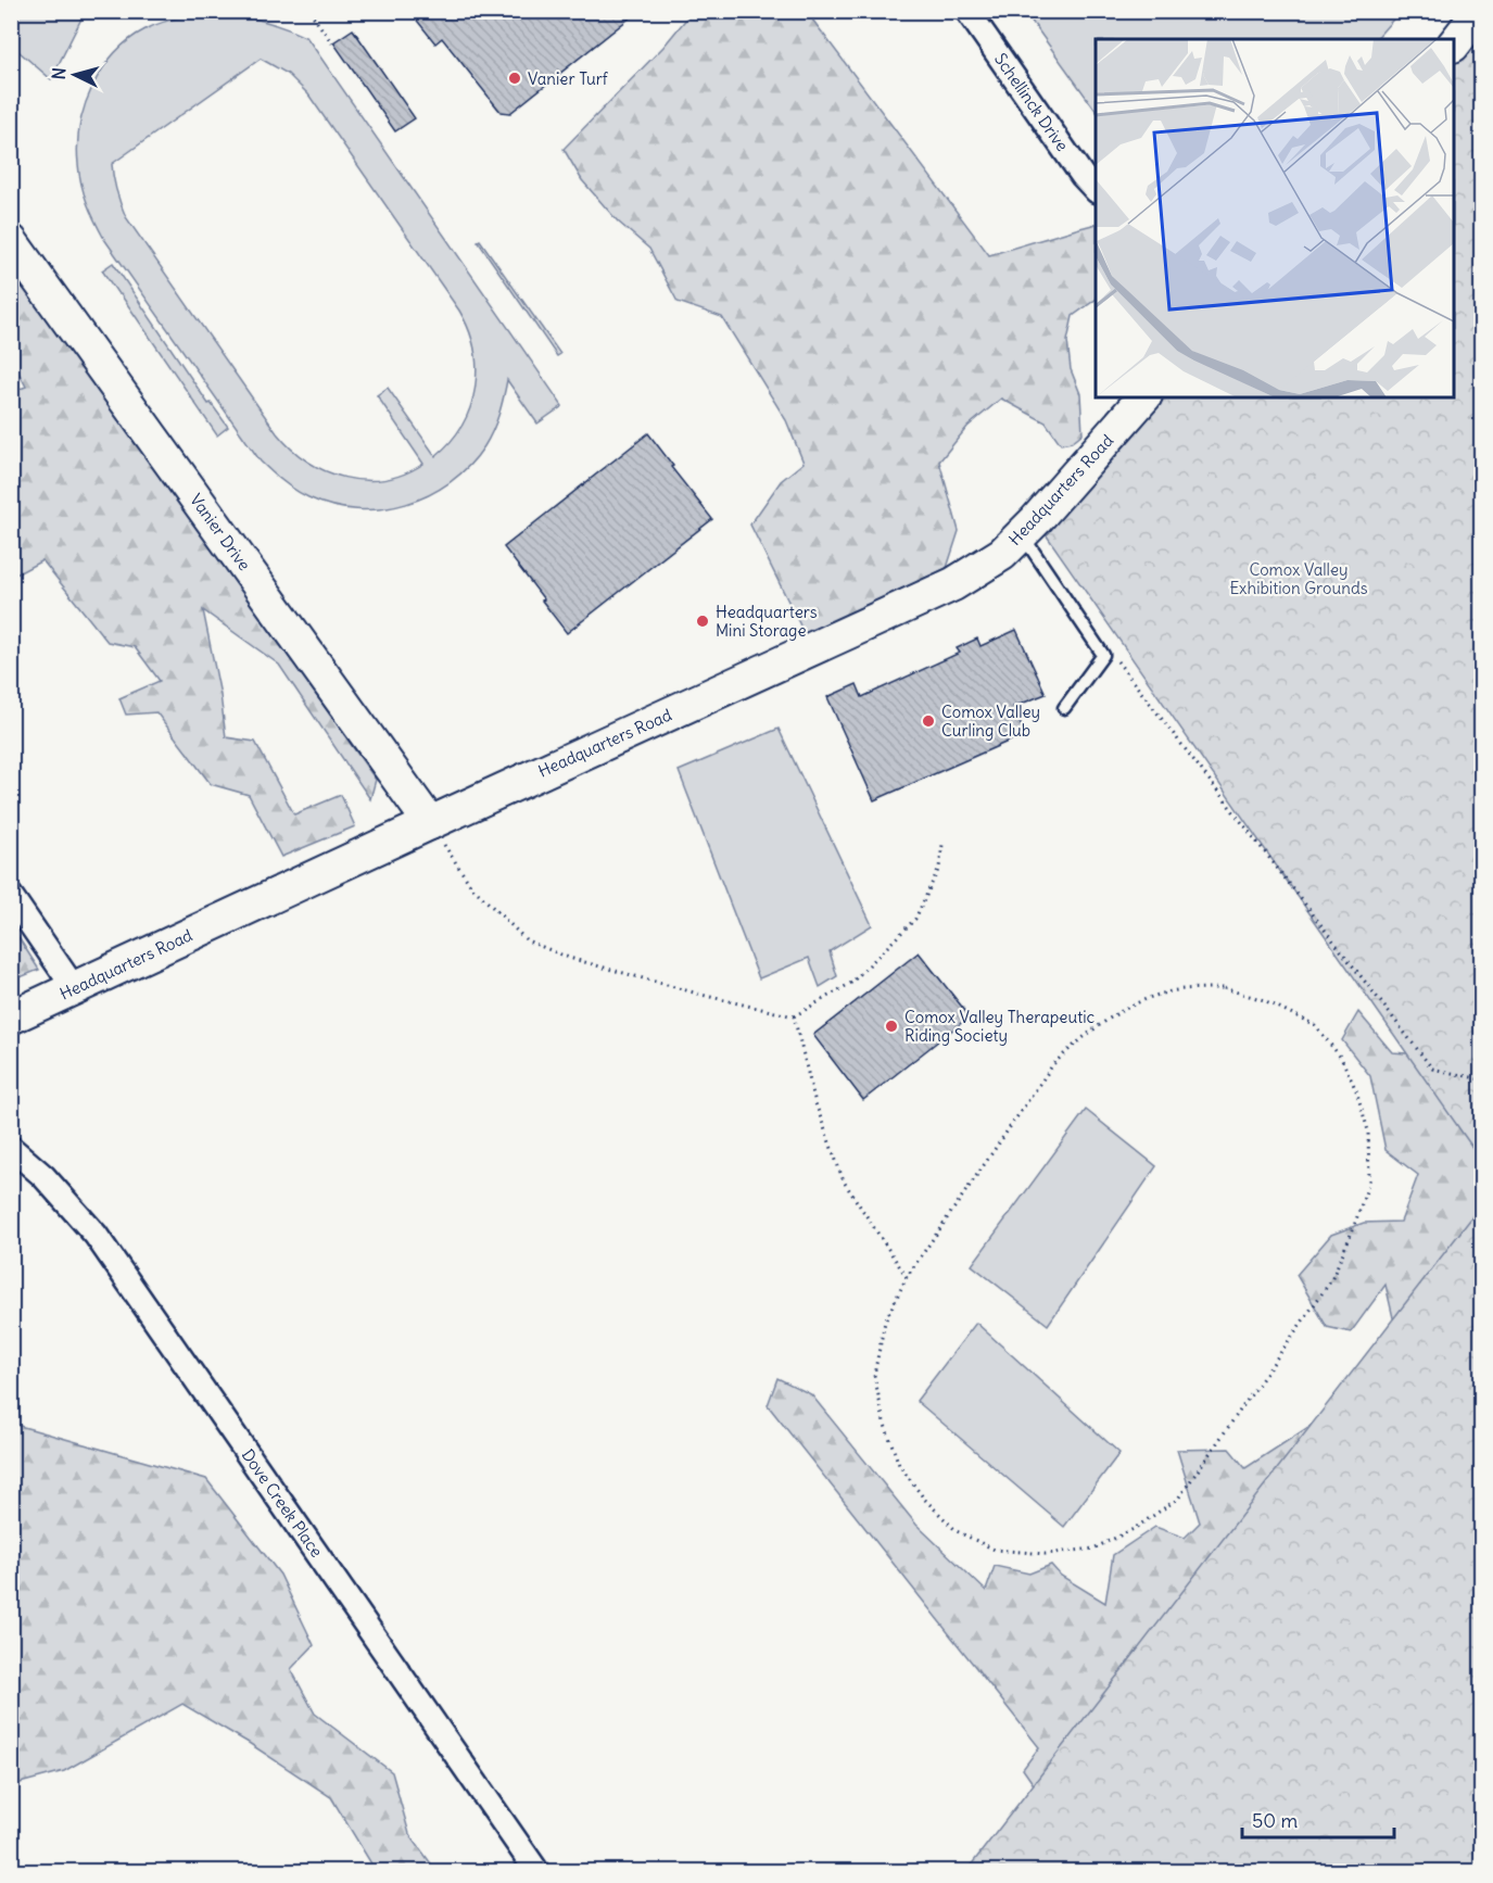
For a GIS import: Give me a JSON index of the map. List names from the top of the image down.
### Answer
{
  "streets": {
    "main road": ["Headquarters Road", "Vanier Drive"],
    "street": ["Schellinck Drive", "Dove Creek Place"]
  },
  "crossings": [
    ["Headquarters Road", "Vanier Drive"]
  ],
  "parks": ["Comox Valley Exhibition Grounds"],
  "places": [
    "Vanier Turf",
    "Headquarters Mini Storage",
    "Comox Valley Curling Club",
    "Comox Valley Therapeutic Riding Society"
  ],
  "scale_bar": "50 m",
  "north": "left"
}
